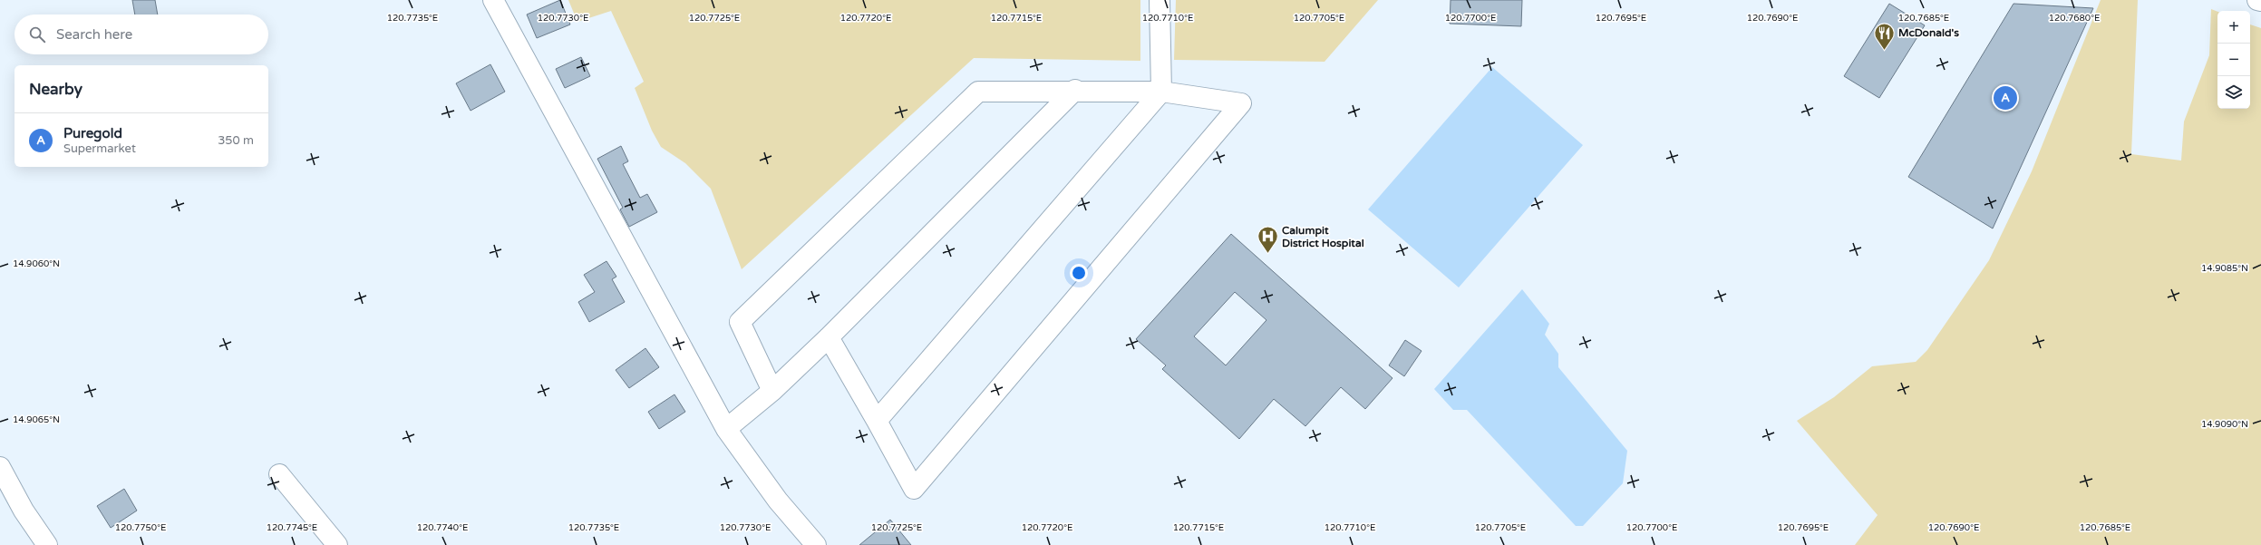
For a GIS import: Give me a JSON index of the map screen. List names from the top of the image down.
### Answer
{
  "places": {
    "restaurant": ["McDonald's"],
    "hospital": ["Calumpit District Hospital"]
  },
  "page": {
    "map_buttons": ["+", "−"],
    "search": "Search here",
    "heading": "Nearby",
    "pins": "A",
    "list": [
      {
        "mark": "A",
        "name": "Puregold",
        "note": "Supermarket",
        "value": "350 m"
      }
    ]
  },
  "coordinates": [
    "120.7735°E",
    "120.7730°E",
    "120.7725°E",
    "120.7720°E",
    "120.7715°E",
    "120.7710°E",
    "120.7705°E",
    "120.7700°E",
    "120.7695°E",
    "120.7690°E",
    "120.7685°E",
    "120.7680°E",
    "14.9060°N",
    "14.9085°N",
    "14.9065°N",
    "14.9090°N",
    "120.7750°E",
    "120.7745°E",
    "120.7740°E"
  ]
}
